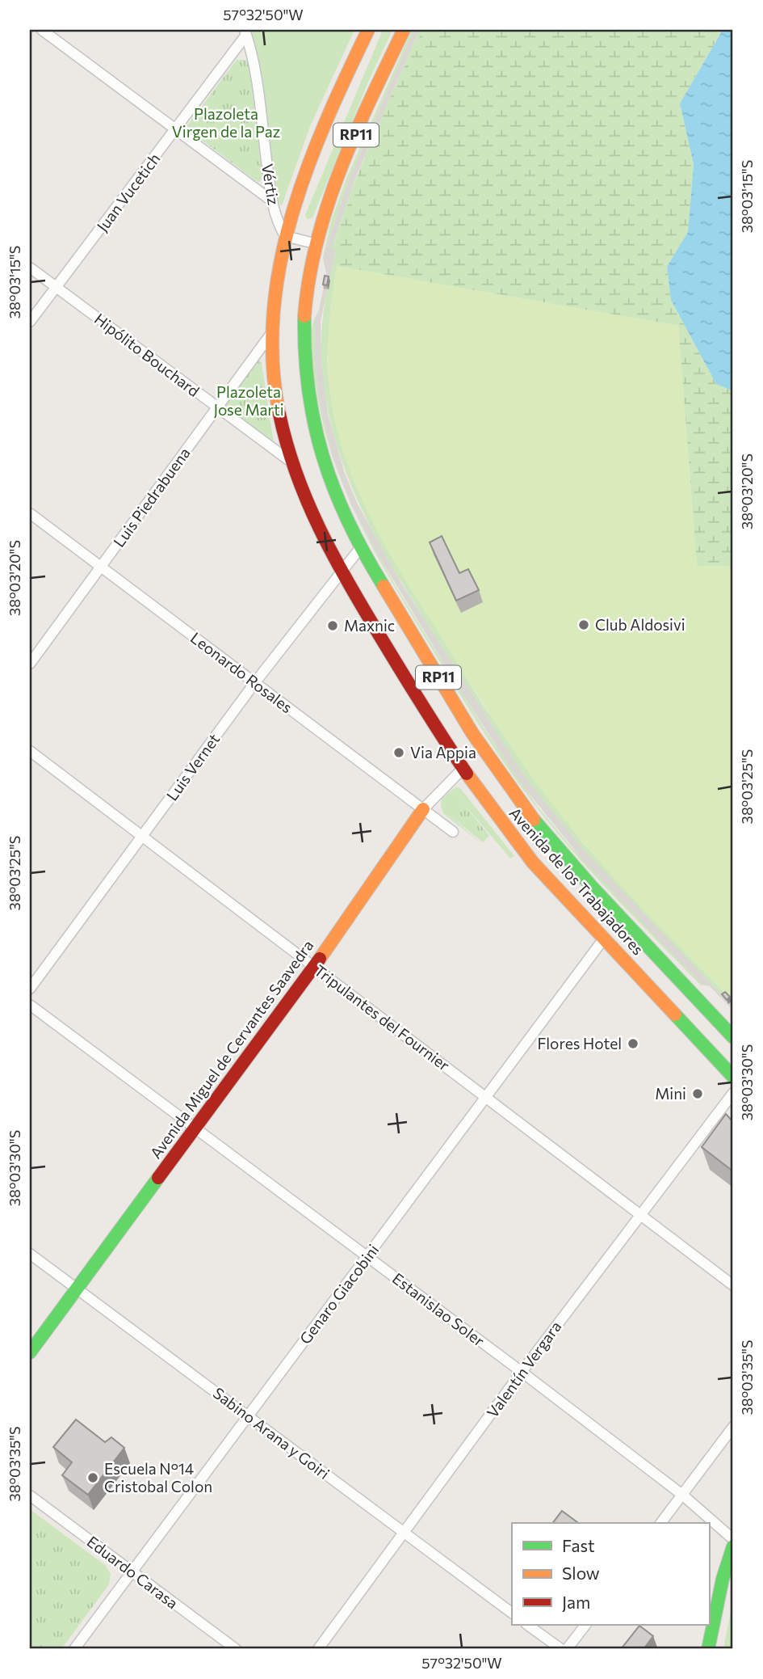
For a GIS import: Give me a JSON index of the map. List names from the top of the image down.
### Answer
{
  "streets": {
    "main road": ["RP11", "Avenida de los Trabajadores", "Avenida Miguel de Cervantes Saavedra"],
    "street": [
      "Vértiz",
      "Juan Vucetich",
      "Hipólito Bouchard",
      "Luis Piedrabuena",
      "Leonardo Rosales",
      "Luis Vernet",
      "Tripulantes del Fournier",
      "Genaro Giacobini",
      "Estanislao Soler",
      "Valentín Vergara",
      "Sabino Arana y Goiri",
      "Eduardo Carasa"
    ]
  },
  "crossings": [
    ["Vértiz", "Juan Vucetich"],
    ["Vértiz", "Avenida de los Trabajadores"],
    ["Juan Vucetich", "Hipólito Bouchard"],
    ["Hipólito Bouchard", "Luis Piedrabuena"],
    ["Hipólito Bouchard", "Avenida de los Trabajadores"],
    ["Luis Piedrabuena", "Leonardo Rosales"],
    ["Luis Piedrabuena", "Avenida de los Trabajadores"],
    ["Leonardo Rosales", "Luis Vernet"],
    ["Leonardo Rosales", "Avenida Miguel de Cervantes Saavedra"],
    ["Luis Vernet", "Avenida de los Trabajadores"],
    ["Luis Vernet", "Tripulantes del Fournier"],
    ["Avenida de los Trabajadores", "Avenida Miguel de Cervantes Saavedra"],
    ["Avenida de los Trabajadores", "Genaro Giacobini"],
    ["Tripulantes del Fournier", "Avenida Miguel de Cervantes Saavedra"],
    ["Tripulantes del Fournier", "Genaro Giacobini"],
    ["Tripulantes del Fournier", "Valentín Vergara"],
    ["Avenida Miguel de Cervantes Saavedra", "Estanislao Soler"],
    ["Avenida Miguel de Cervantes Saavedra", "Sabino Arana y Goiri"],
    ["Genaro Giacobini", "Estanislao Soler"],
    ["Genaro Giacobini", "Sabino Arana y Goiri"],
    ["Genaro Giacobini", "Eduardo Carasa"],
    ["Estanislao Soler", "Valentín Vergara"],
    ["Valentín Vergara", "Sabino Arana y Goiri"]
  ],
  "parks": ["Plazoleta Virgen de la Paz", "Plazoleta Jose Marti"],
  "places": [
    "Club Aldosivi",
    "Maxnic",
    "Via Appia",
    "Flores Hotel",
    "Mini",
    "Escuela N°14 Cristobal Colon"
  ],
  "legend": ["Fast", "Slow", "Jam"],
  "coordinates": [
    "57°32'50\"W",
    "38°03'15\"S",
    "38°03'20\"S",
    "38°03'25\"S",
    "38°03'30\"S",
    "38°03'35\"S"
  ]
}
